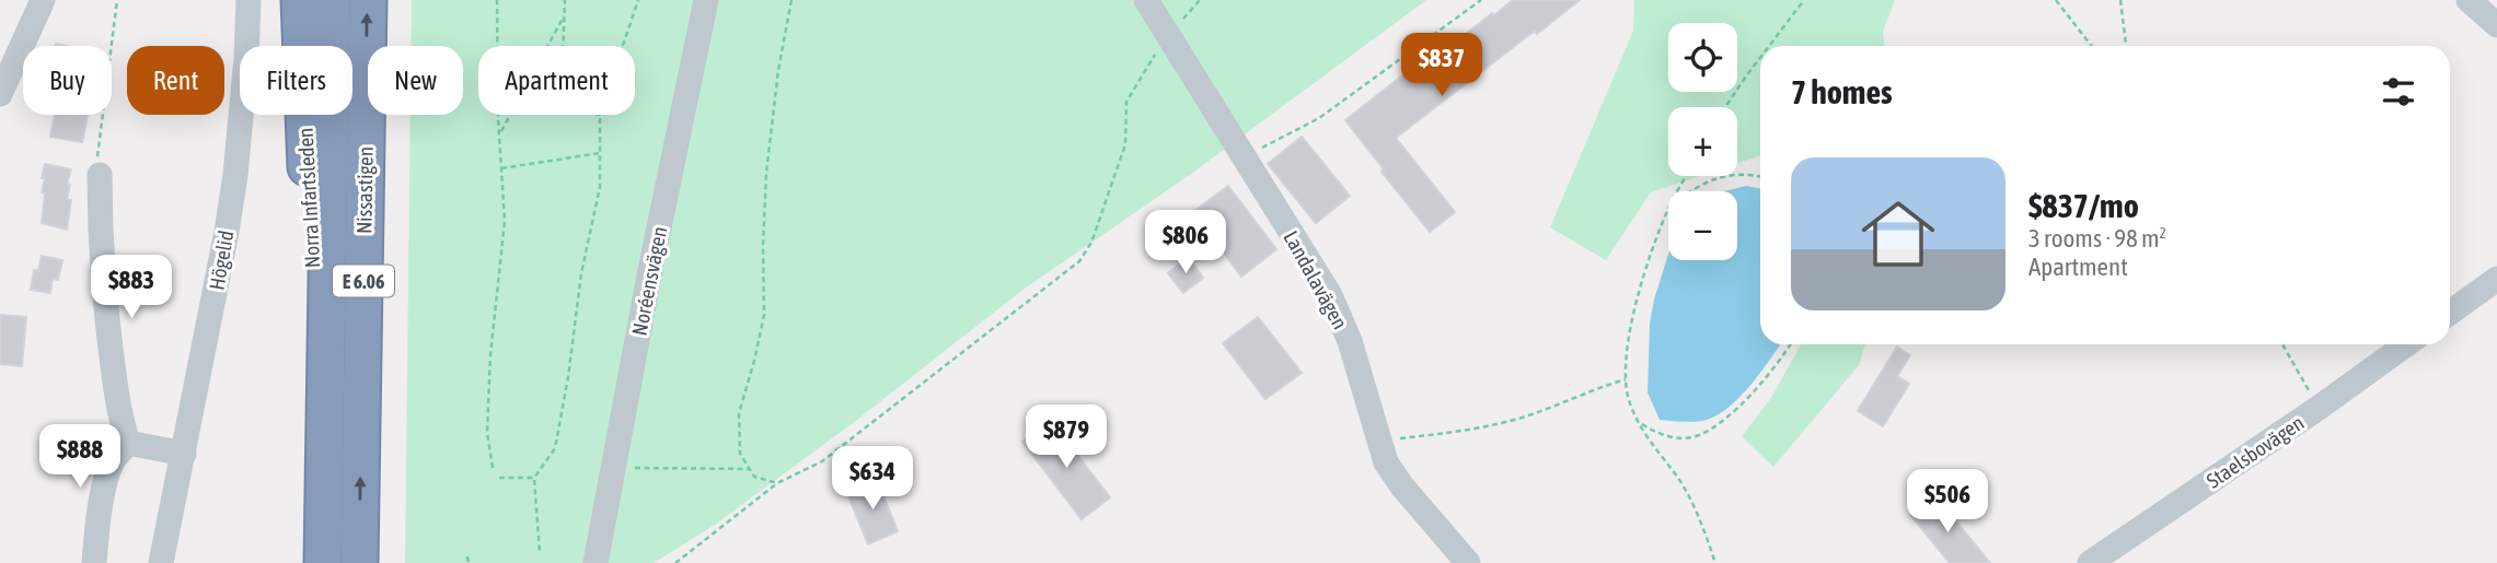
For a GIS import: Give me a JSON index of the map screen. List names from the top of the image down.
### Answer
{
  "streets": {
    "highway": ["Nissastigen", "Norra Infartsleden", "E 6.06"],
    "street": [
      "Högelid",
      "Landalavägen",
      "Noréensvägen",
      "Staelsbovägen"
    ]
  },
  "crossings": [
    ["Norra Infartsleden", "E 6.06"]
  ],
  "page": {
    "map_buttons": ["+", "−"],
    "price": [
      "$837",
      "$806",
      "$883",
      "$879",
      "$888",
      "$634",
      "$506"
    ],
    "chip": [
      "Buy",
      "Rent",
      "Filters",
      "New",
      "Apartment"
    ],
    "heading": "7 homes",
    "list": [
      {
        "name": "$837/mo",
        "note": "3 rooms · 98 m² · Apartment"
      }
    ]
  }
}
